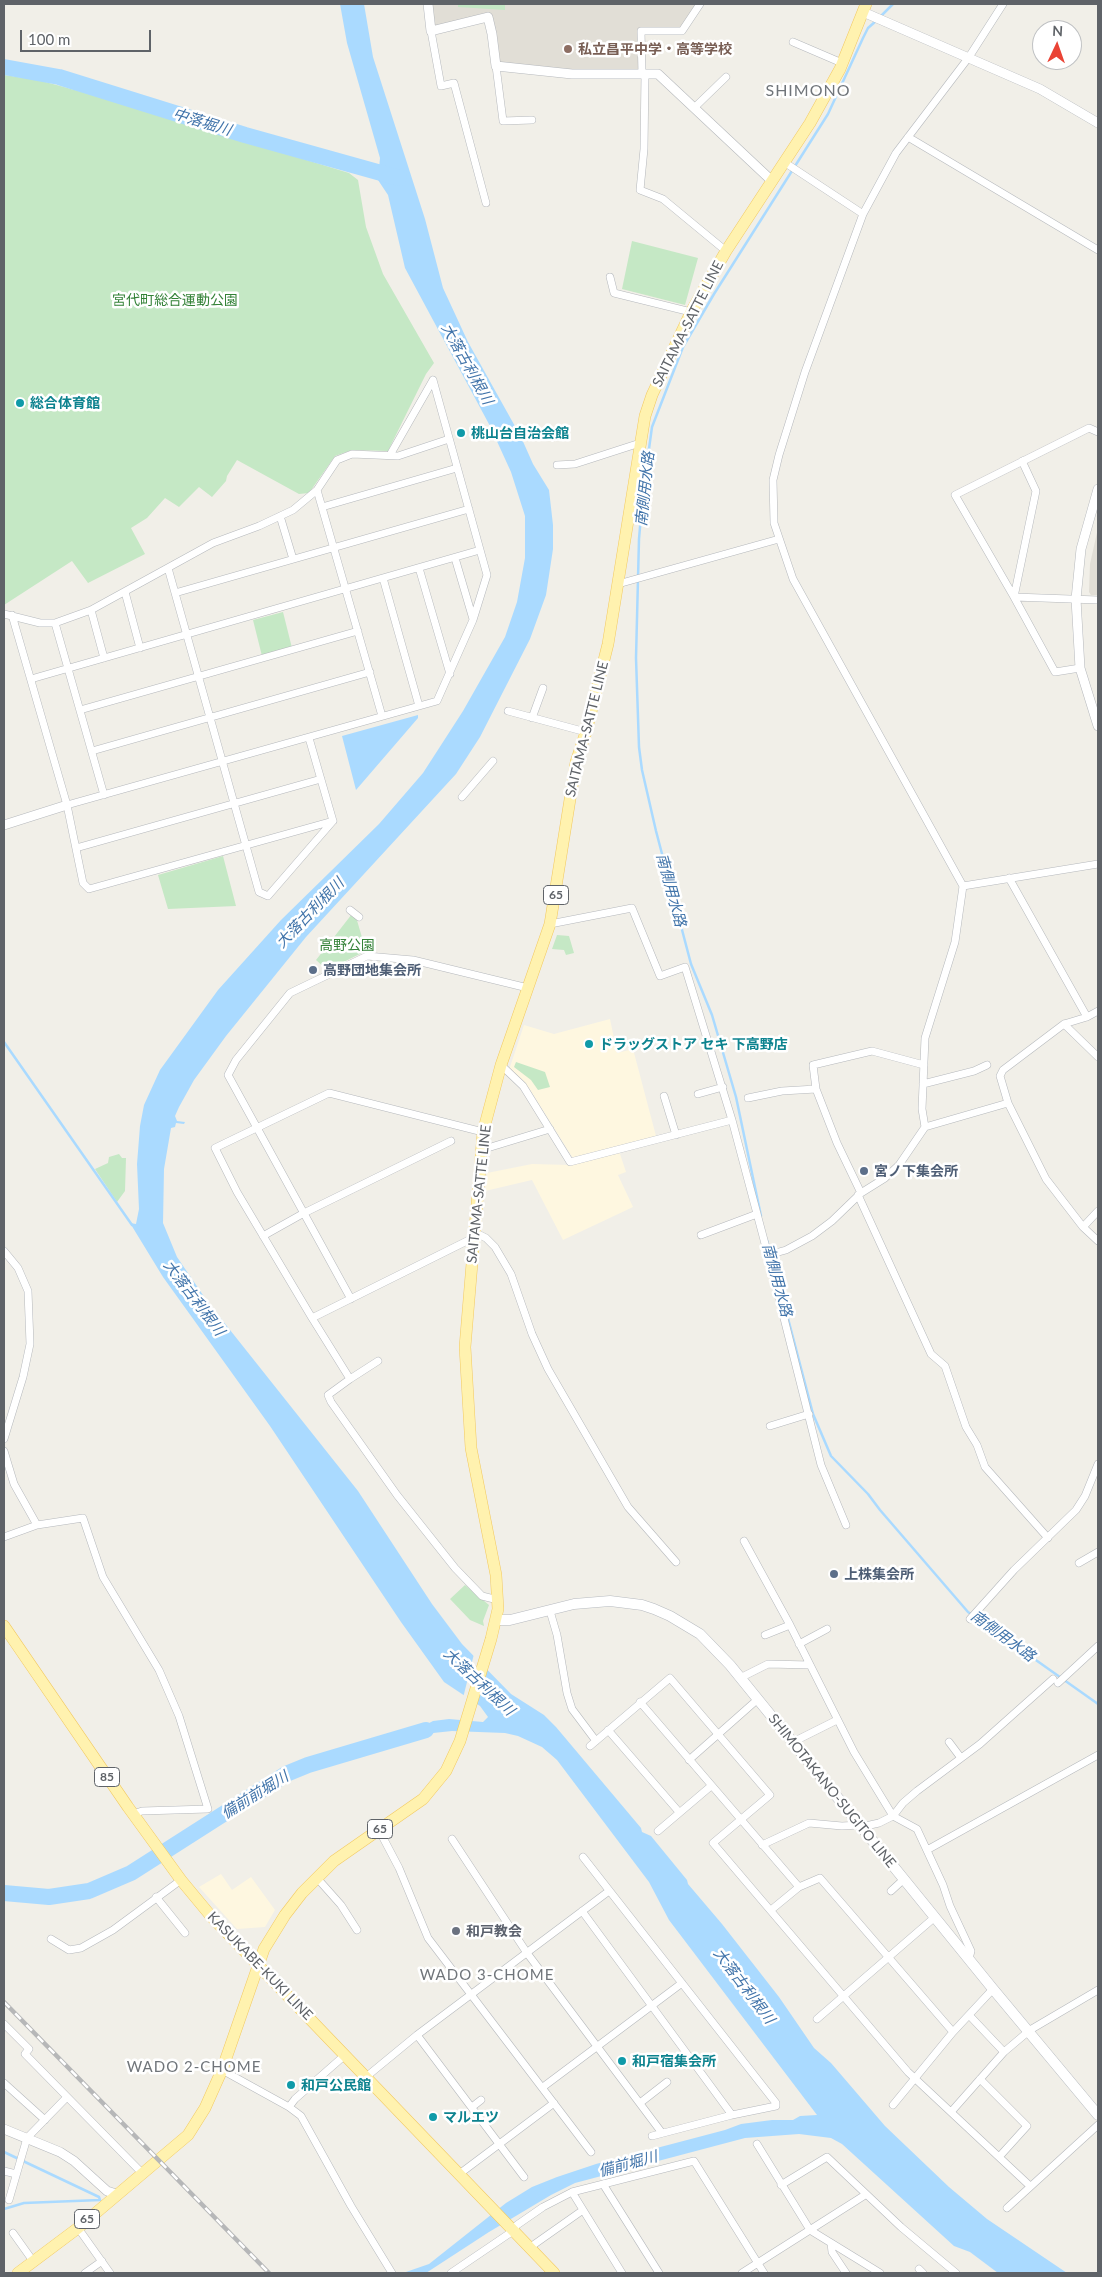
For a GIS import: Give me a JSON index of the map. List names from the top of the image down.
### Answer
{
  "streets": {
    "main road": [
      "SAITAMA-SATTE LINE",
      "65",
      "85",
      "SHIMOTAKANO-SUGITO LINE",
      "KASUKABE-KUKI LINE"
    ]
  },
  "crossings": [
    ["SAITAMA-SATTE LINE", "SHIMOTAKANO-SUGITO LINE"],
    ["SAITAMA-SATTE LINE", "KASUKABE-KUKI LINE"]
  ],
  "districts": ["SHIMONO", "WADO 3-CHOME", "WADO 2-CHOME"],
  "water": [
    "中落堀川",
    "大落古利根川",
    "南側用水路",
    "備前前堀川",
    "備前堀川"
  ],
  "parks": ["宮代町総合運動公園", "高野公園"],
  "places": [
    "私立昌平中学・高等学校",
    "総合体育館",
    "桃山台自治会館",
    "高野団地集会所",
    "ドラッグストア セキ 下高野店",
    "宮ノ下集会所",
    "上株集会所",
    "和戸教会",
    "和戸宿集会所",
    "和戸公民館",
    "マルエツ"
  ],
  "scale_bar": "100 m",
  "north": "top"
}
